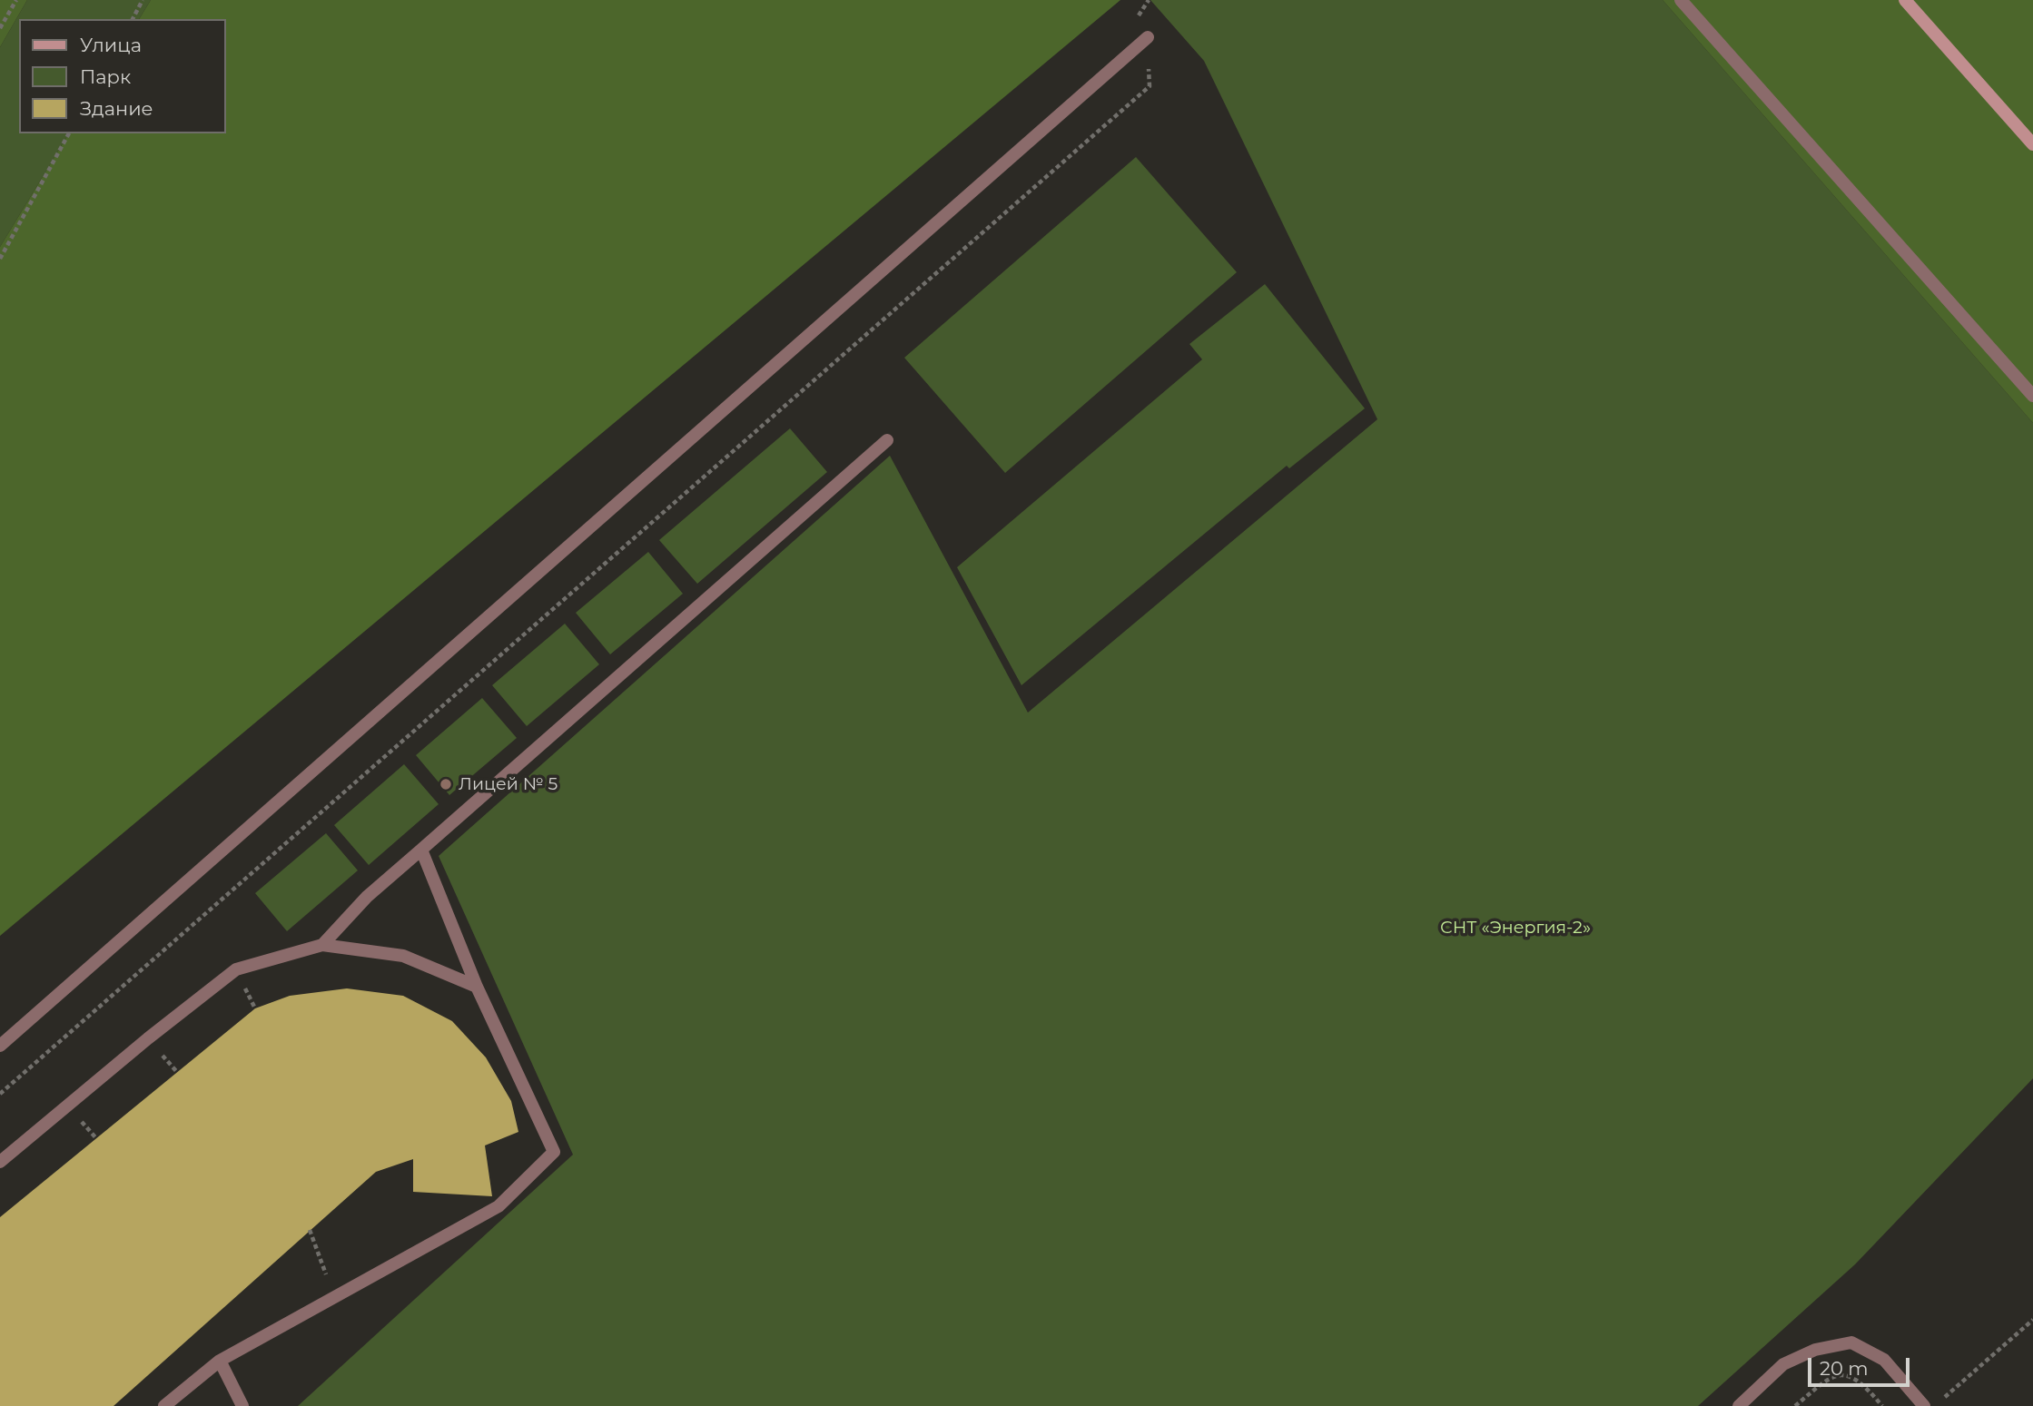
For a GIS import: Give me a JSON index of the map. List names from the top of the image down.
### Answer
{
  "parks": ["СНТ «Энергия-2»"],
  "places": ["Лицей № 5"],
  "legend": ["Улица", "Парк", "Здание"],
  "scale_bar": "20 m"
}
